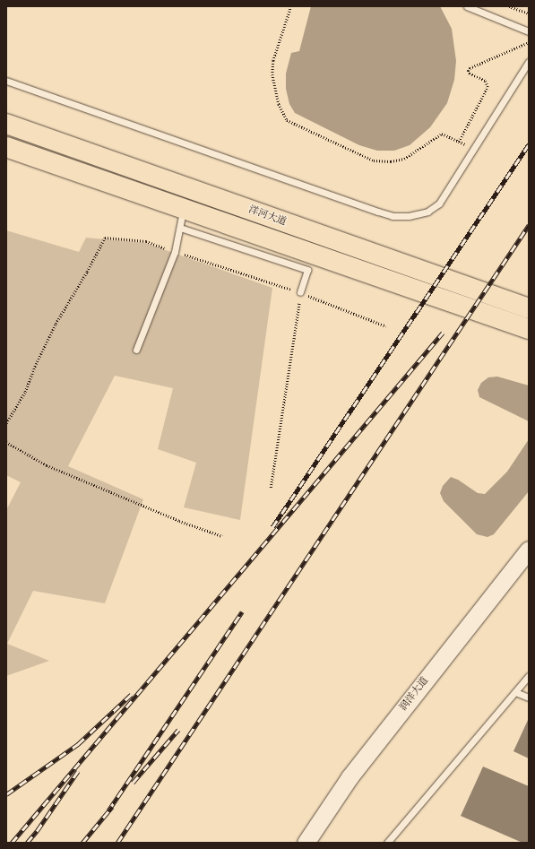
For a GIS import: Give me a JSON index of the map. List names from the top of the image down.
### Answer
{
  "streets": {
    "main road": ["洋河大道"],
    "street": ["润洋大道"]
  }
}
